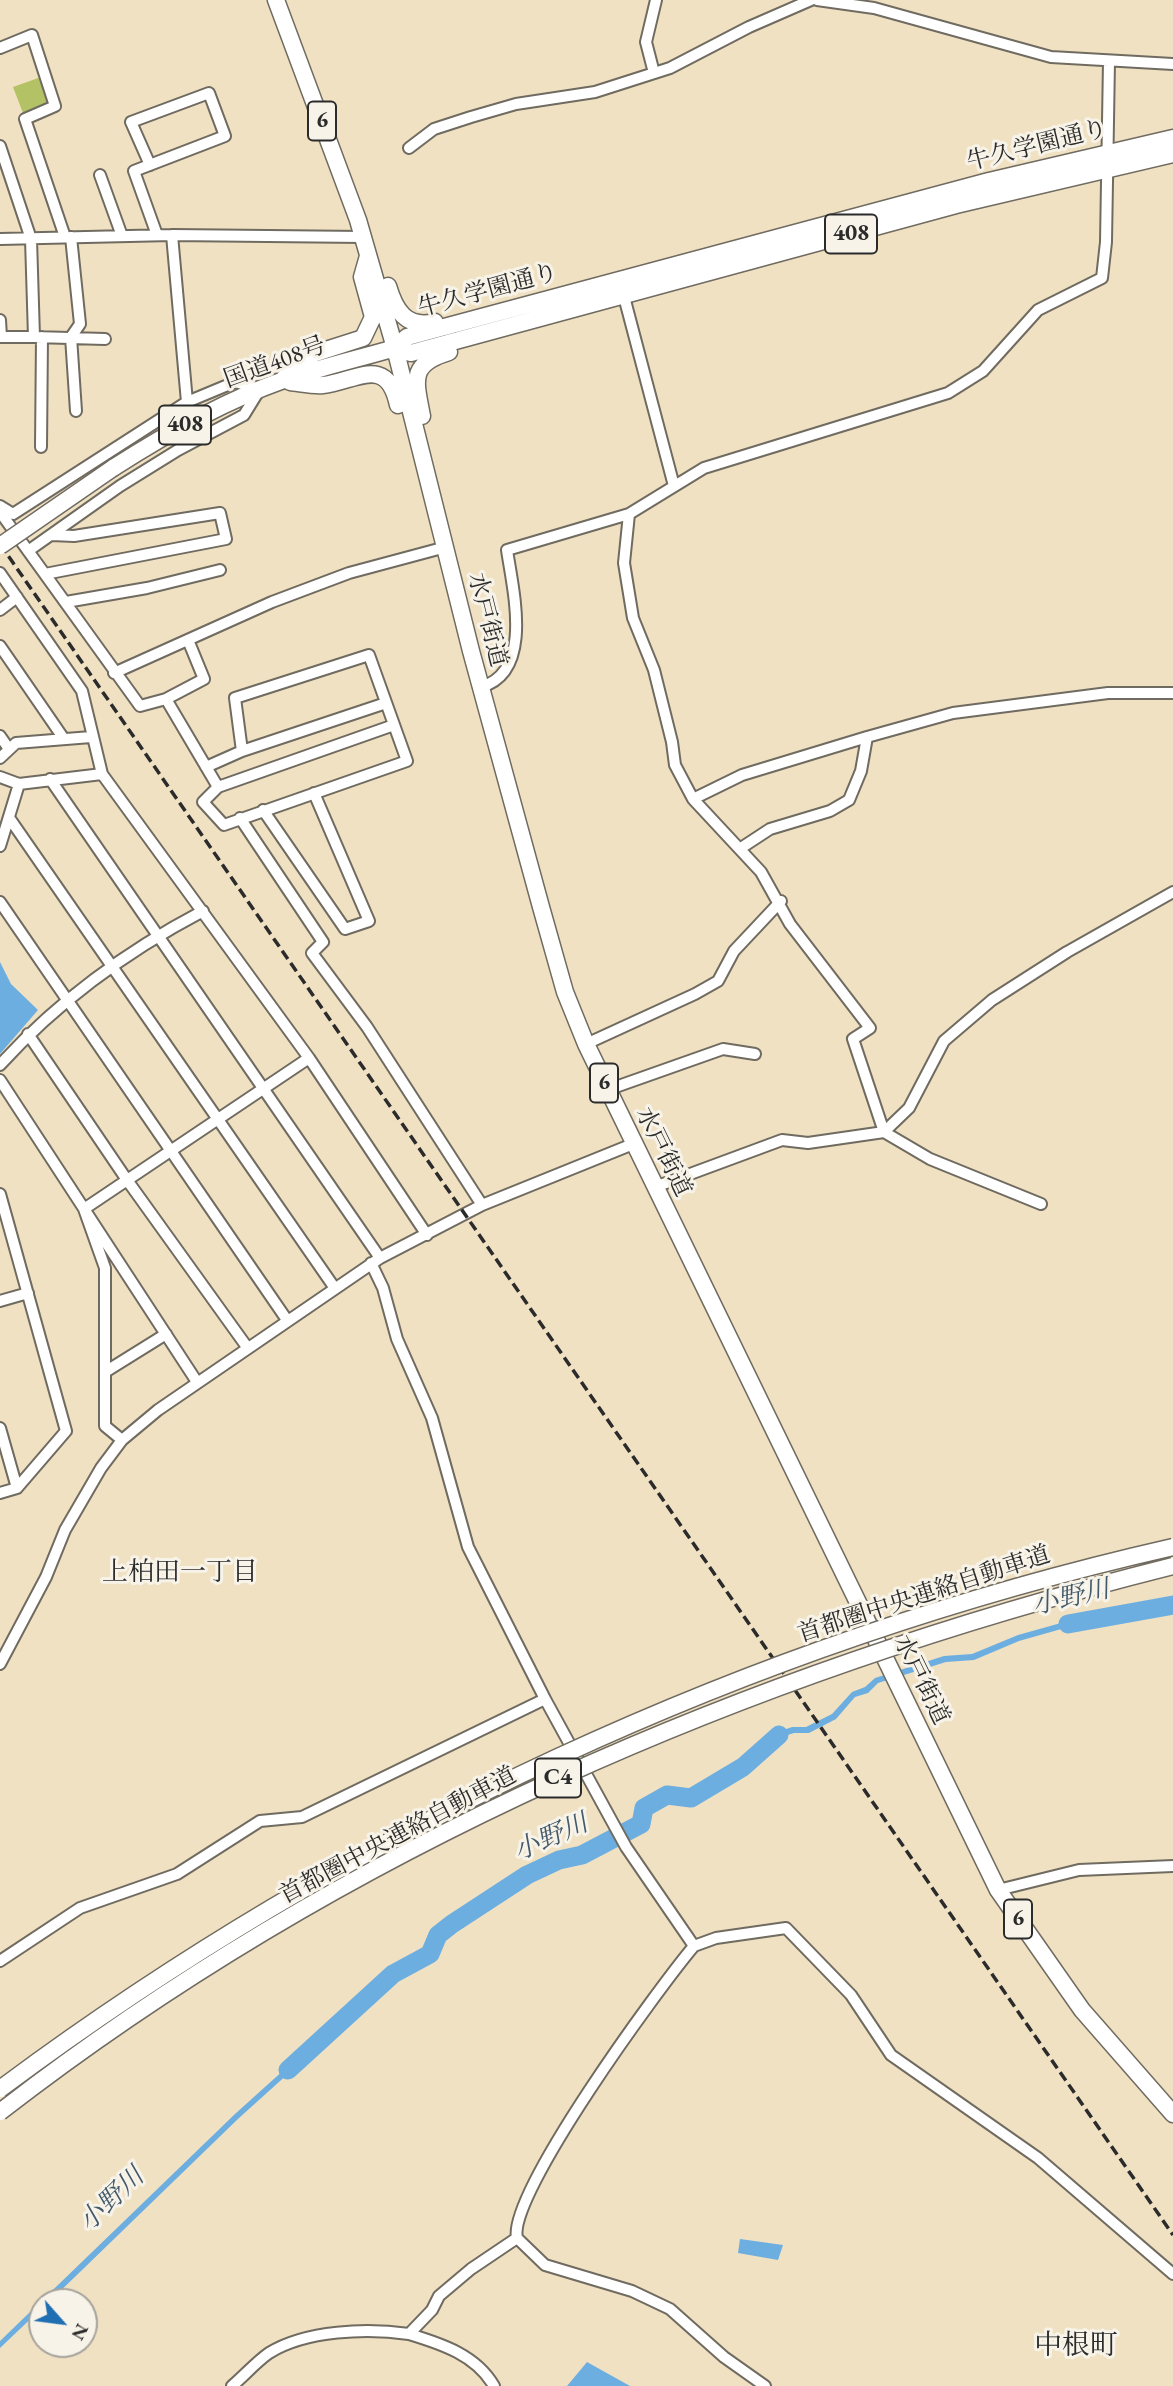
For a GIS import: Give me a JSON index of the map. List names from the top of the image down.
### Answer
{
  "streets": {
    "highway": [
      "6",
      "牛久学園通り",
      "408",
      "国道408号",
      "水戸街道",
      "首都圏中央連絡自動車道",
      "C4"
    ]
  },
  "crossings": [
    ["牛久学園通り", "国道408号"],
    ["牛久学園通り", "水戸街道"],
    ["国道408号", "水戸街道"]
  ],
  "districts": ["上柏田一丁目", "中根町"],
  "water": ["小野川"],
  "north": "bottom right"
}
